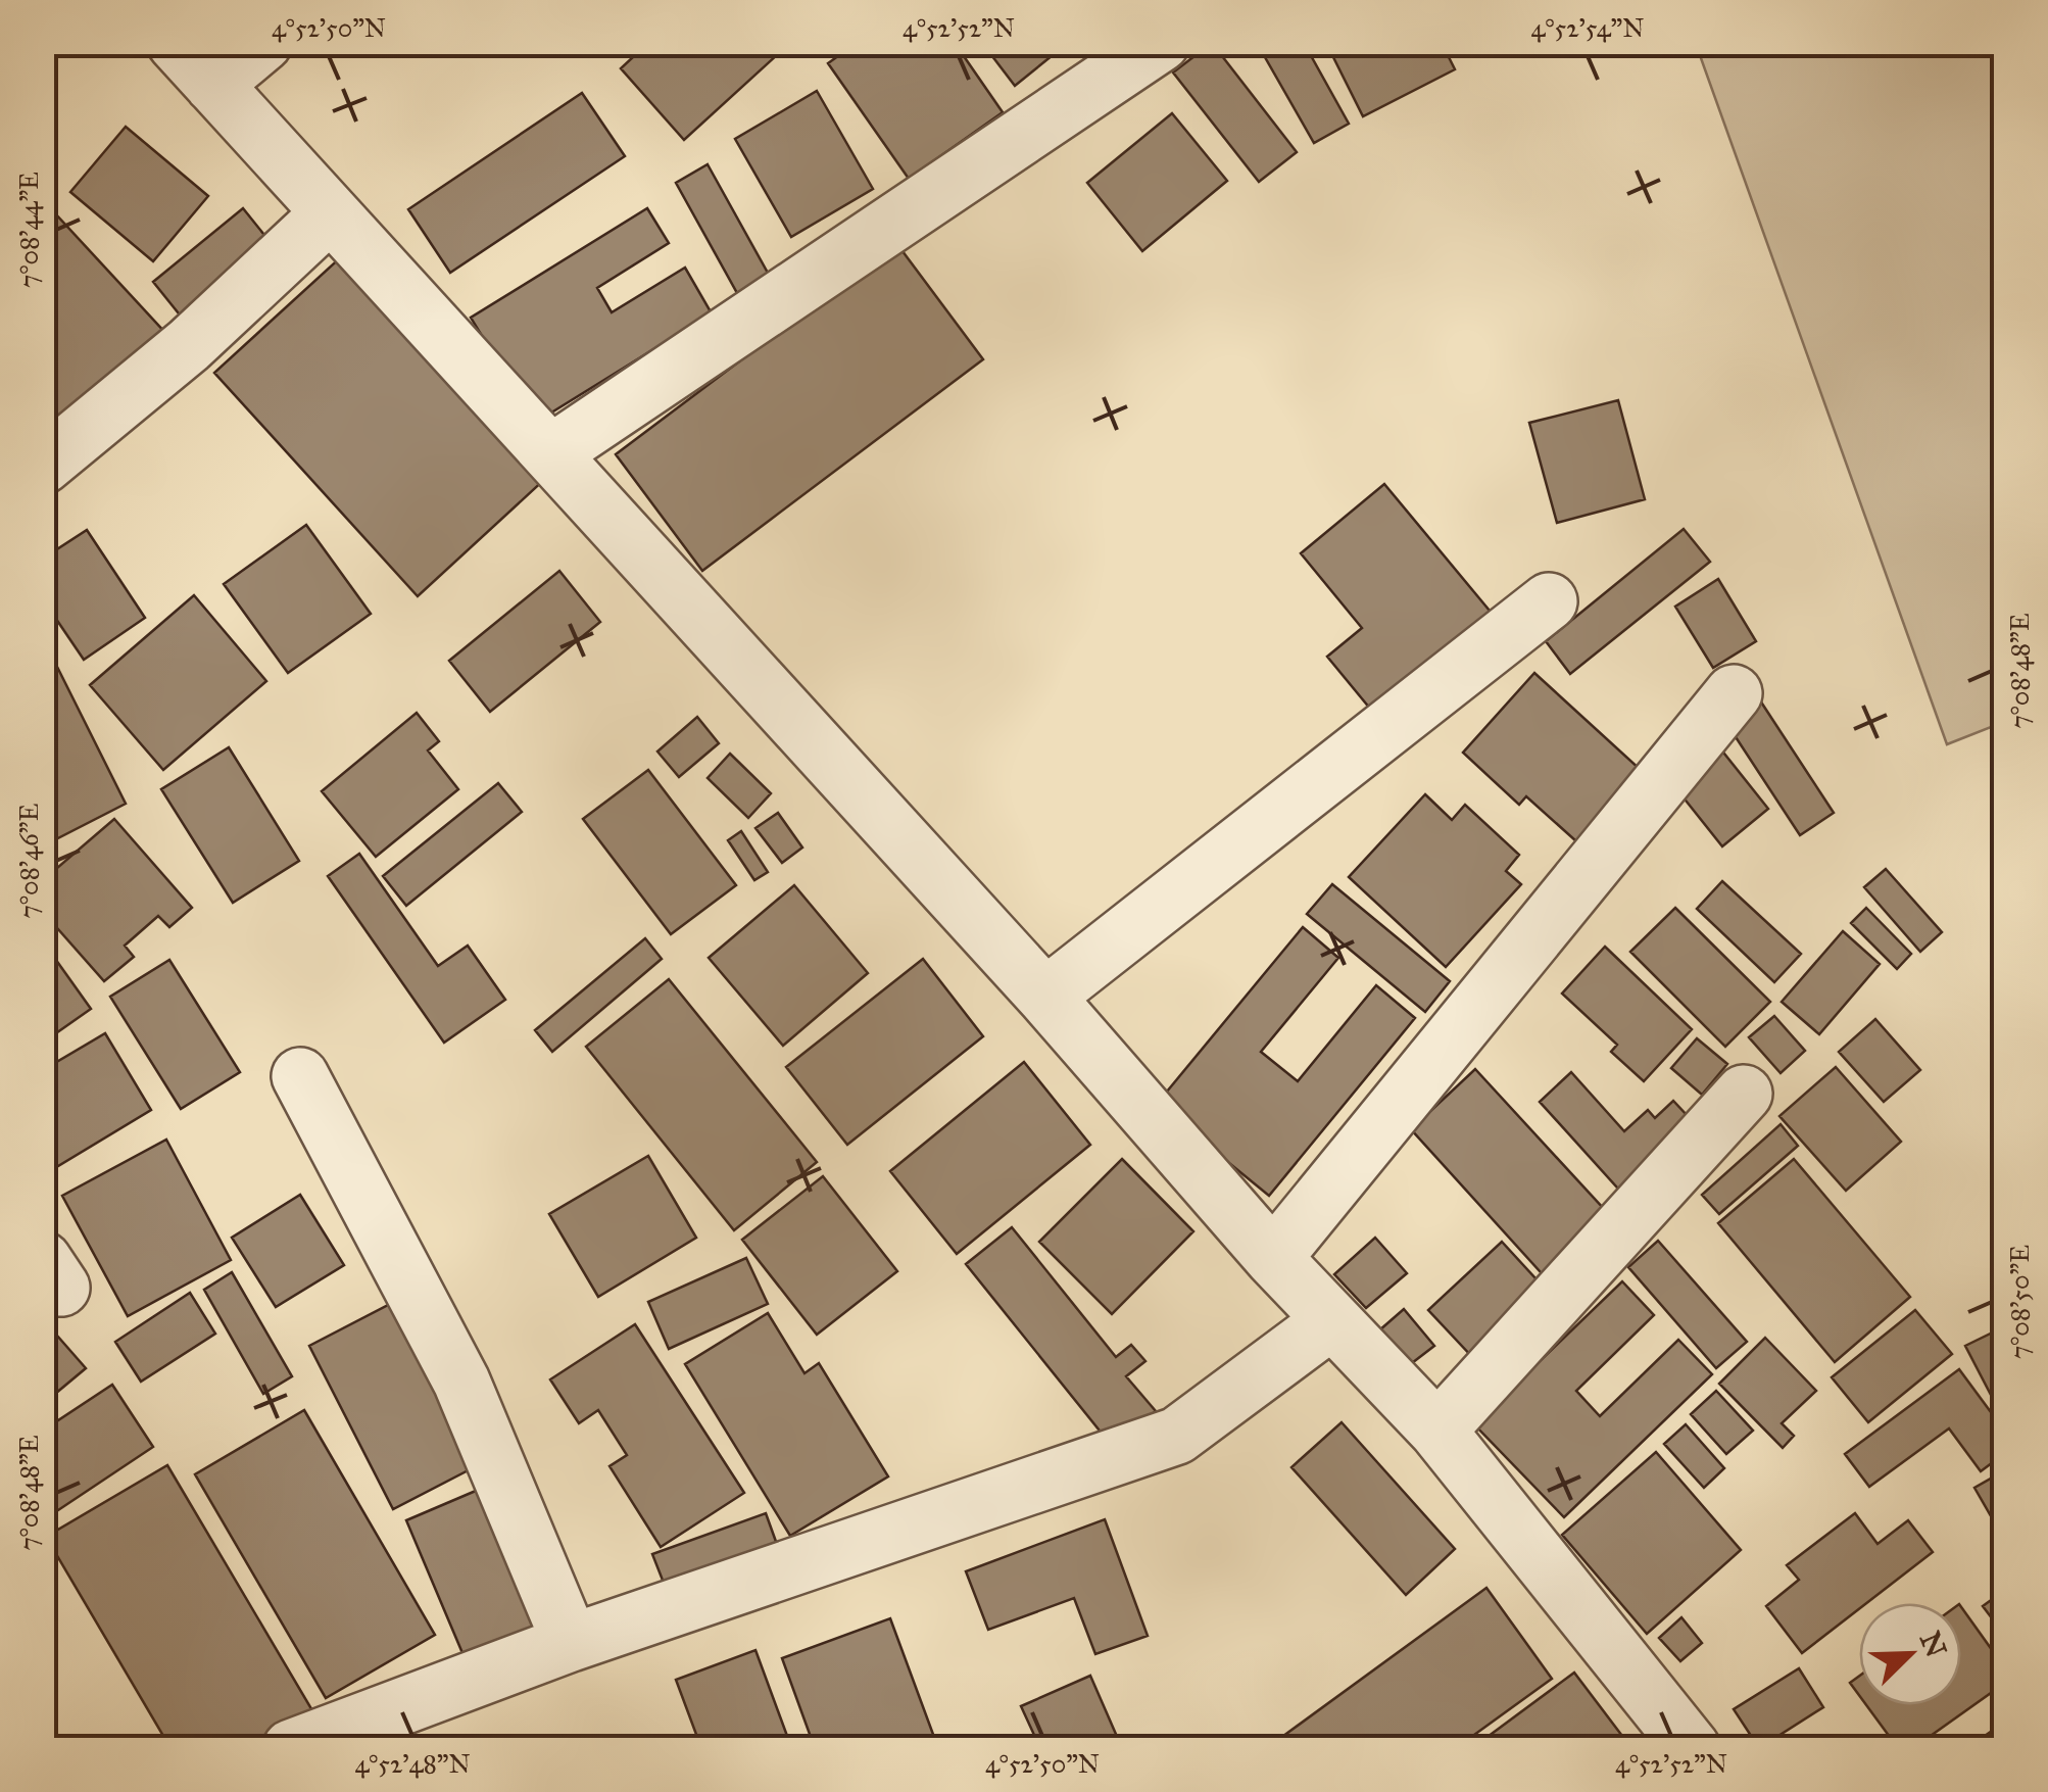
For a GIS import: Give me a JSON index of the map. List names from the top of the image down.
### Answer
{
  "north": "top right",
  "coordinates": [
    "4°52'50\"N",
    "4°52'52\"N",
    "4°52'54\"N",
    "7°08'44\"E",
    "7°08'48\"E",
    "7°08'46\"E",
    "7°08'50\"E",
    "4°52'48\"N"
  ]
}
